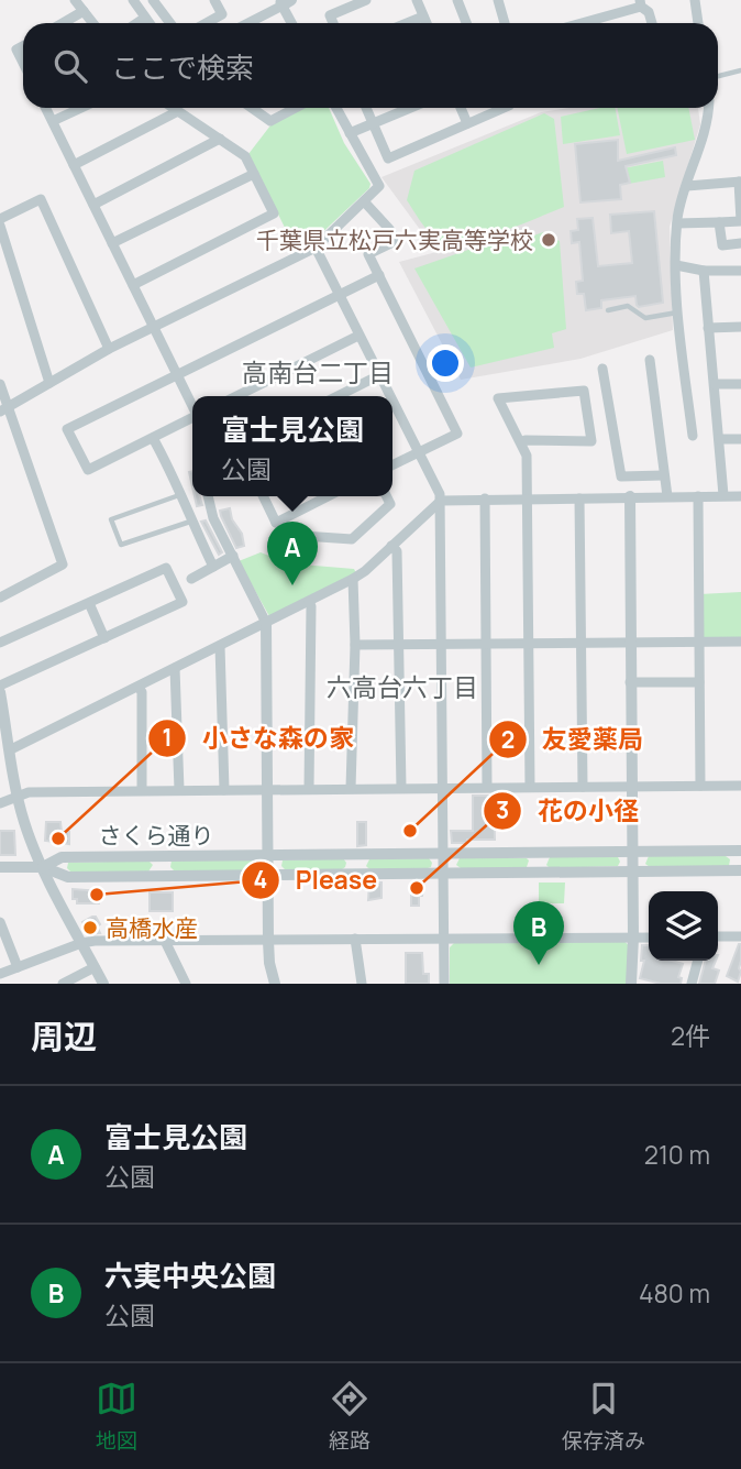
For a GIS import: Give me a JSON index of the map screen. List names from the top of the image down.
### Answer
{
  "streets": {
    "street": ["さくら通り"]
  },
  "districts": ["高南台二丁目", "六高台六丁目"],
  "places": [
    "千葉県立松戸六実高等学校",
    "友愛薬局",
    "小さな森の家",
    "花の小径",
    "Please",
    "高橋水産"
  ],
  "page": {
    "search": "ここで検索",
    "popup": ["富士見公園", "公園"],
    "pins": ["A", "B"],
    "heading": ["周辺", "2件"],
    "list": [
      {
        "mark": "A",
        "name": "富士見公園",
        "note": "公園",
        "value": "210 m"
      },
      {
        "mark": "B",
        "name": "六実中央公園",
        "note": "公園",
        "value": "480 m"
      }
    ],
    "nav": ["地図", "経路", "保存済み"]
  }
}
